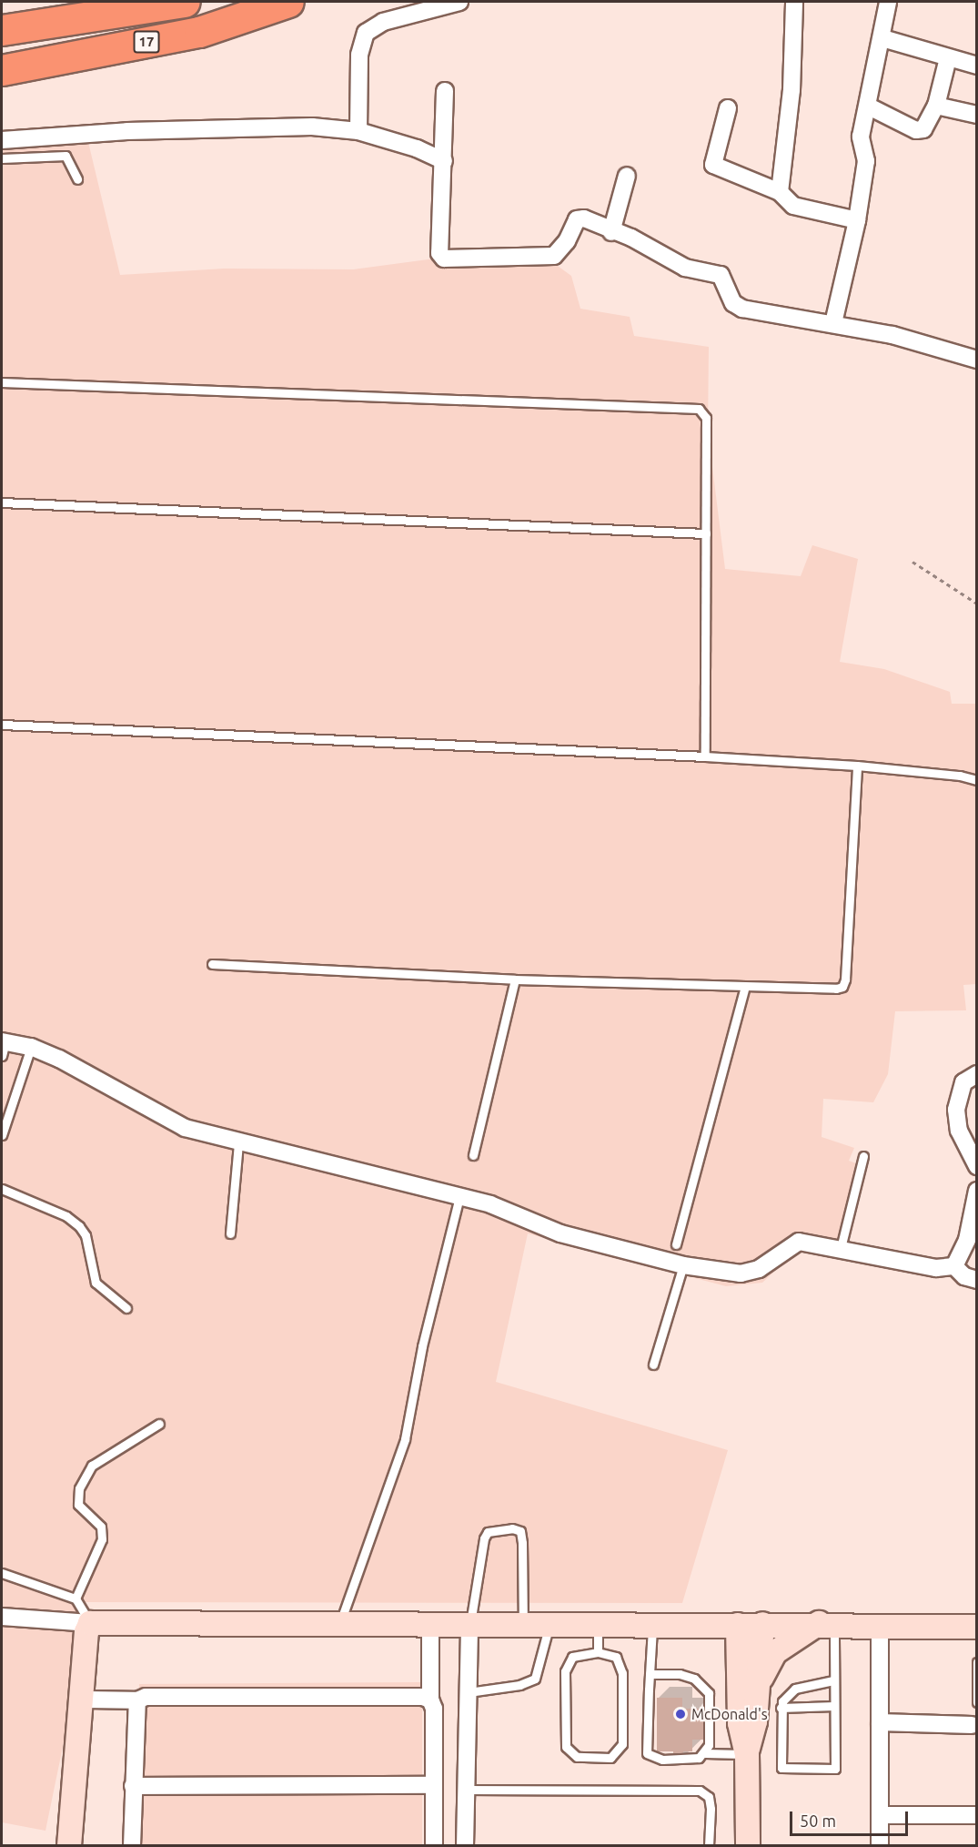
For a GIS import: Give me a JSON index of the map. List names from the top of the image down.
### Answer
{
  "streets": {
    "highway": ["17"]
  },
  "places": ["McDonald's"],
  "scale_bar": "50 m"
}
